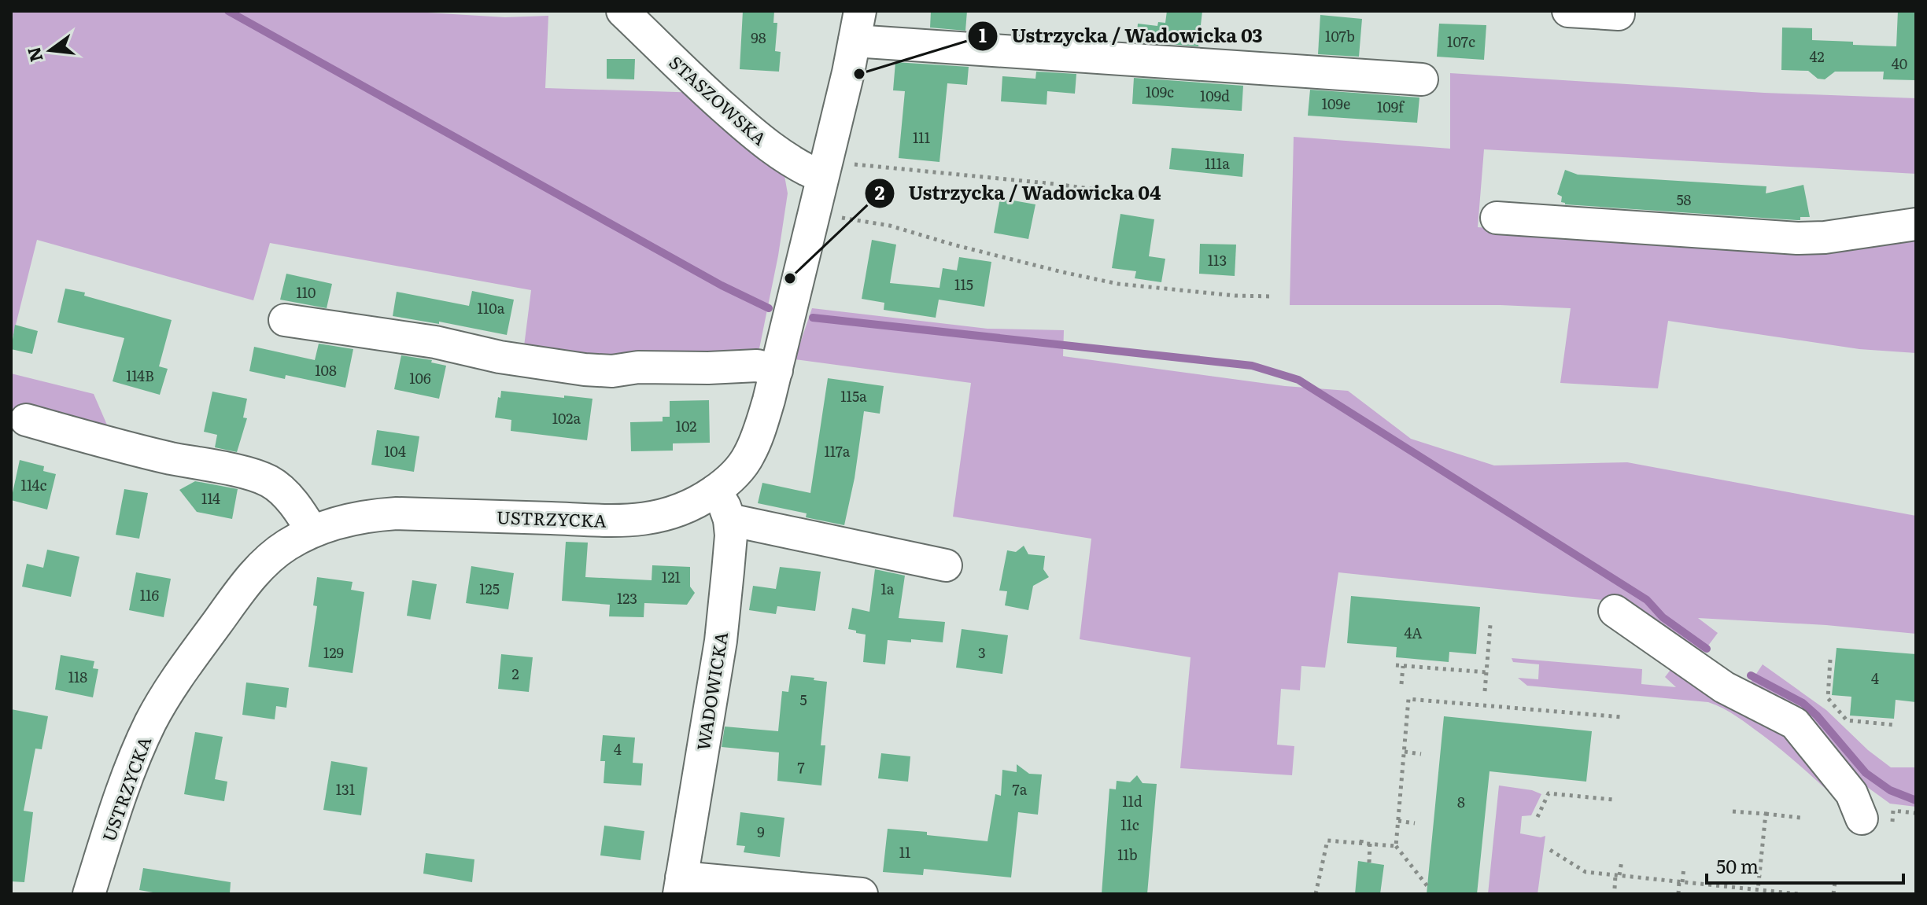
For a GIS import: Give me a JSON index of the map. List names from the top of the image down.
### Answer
{
  "streets": {
    "street": ["STASZOWSKA", "USTRZYCKA", "WADOWICKA"]
  },
  "crossings": [
    ["STASZOWSKA", "USTRZYCKA"],
    ["USTRZYCKA", "WADOWICKA"]
  ],
  "places": ["Ustrzycka / Wadowicka 03", "Ustrzycka / Wadowicka 04"],
  "house_numbers": [
    "107b",
    "98",
    "107c",
    "42",
    "40",
    "109c",
    "109d",
    "109e",
    "109f",
    "111",
    "111a",
    "58",
    "113",
    "115",
    "110",
    "110a",
    "108",
    "114B",
    "106",
    "115a",
    "102a",
    "102",
    "104",
    "117a",
    "114c",
    "114",
    "121",
    "125",
    "1a",
    "116",
    "123",
    "4A",
    "129",
    "3",
    "2",
    "118",
    "4",
    "5",
    "4",
    "7",
    "131",
    "7a",
    "11d",
    "8",
    "11c",
    "9",
    "11",
    "11b"
  ],
  "scale_bar": "50 m",
  "north": "left"
}
